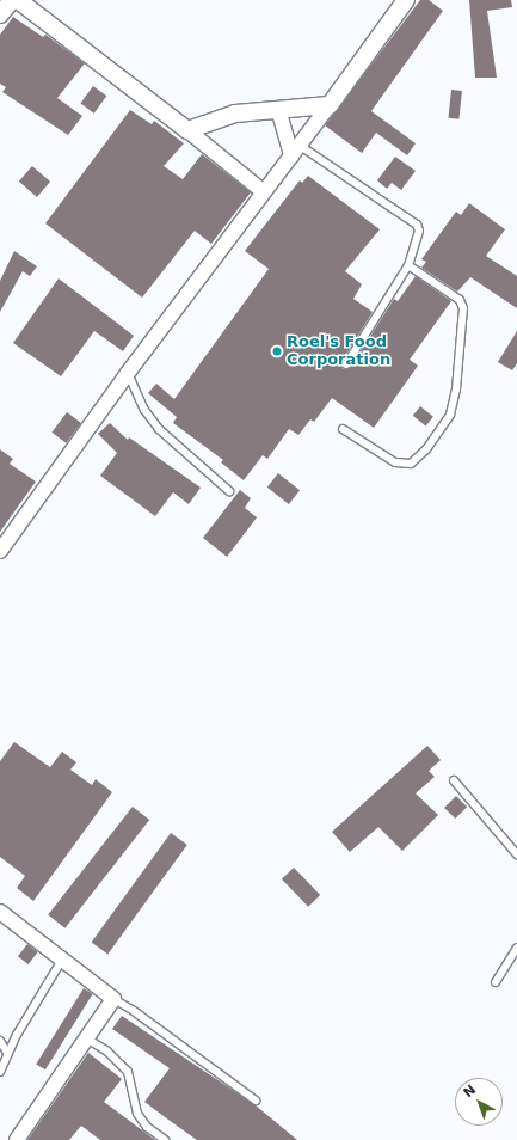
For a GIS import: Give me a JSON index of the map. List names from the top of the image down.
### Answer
{
  "places": ["Roel's Food Corporation"],
  "north": "top left"
}
